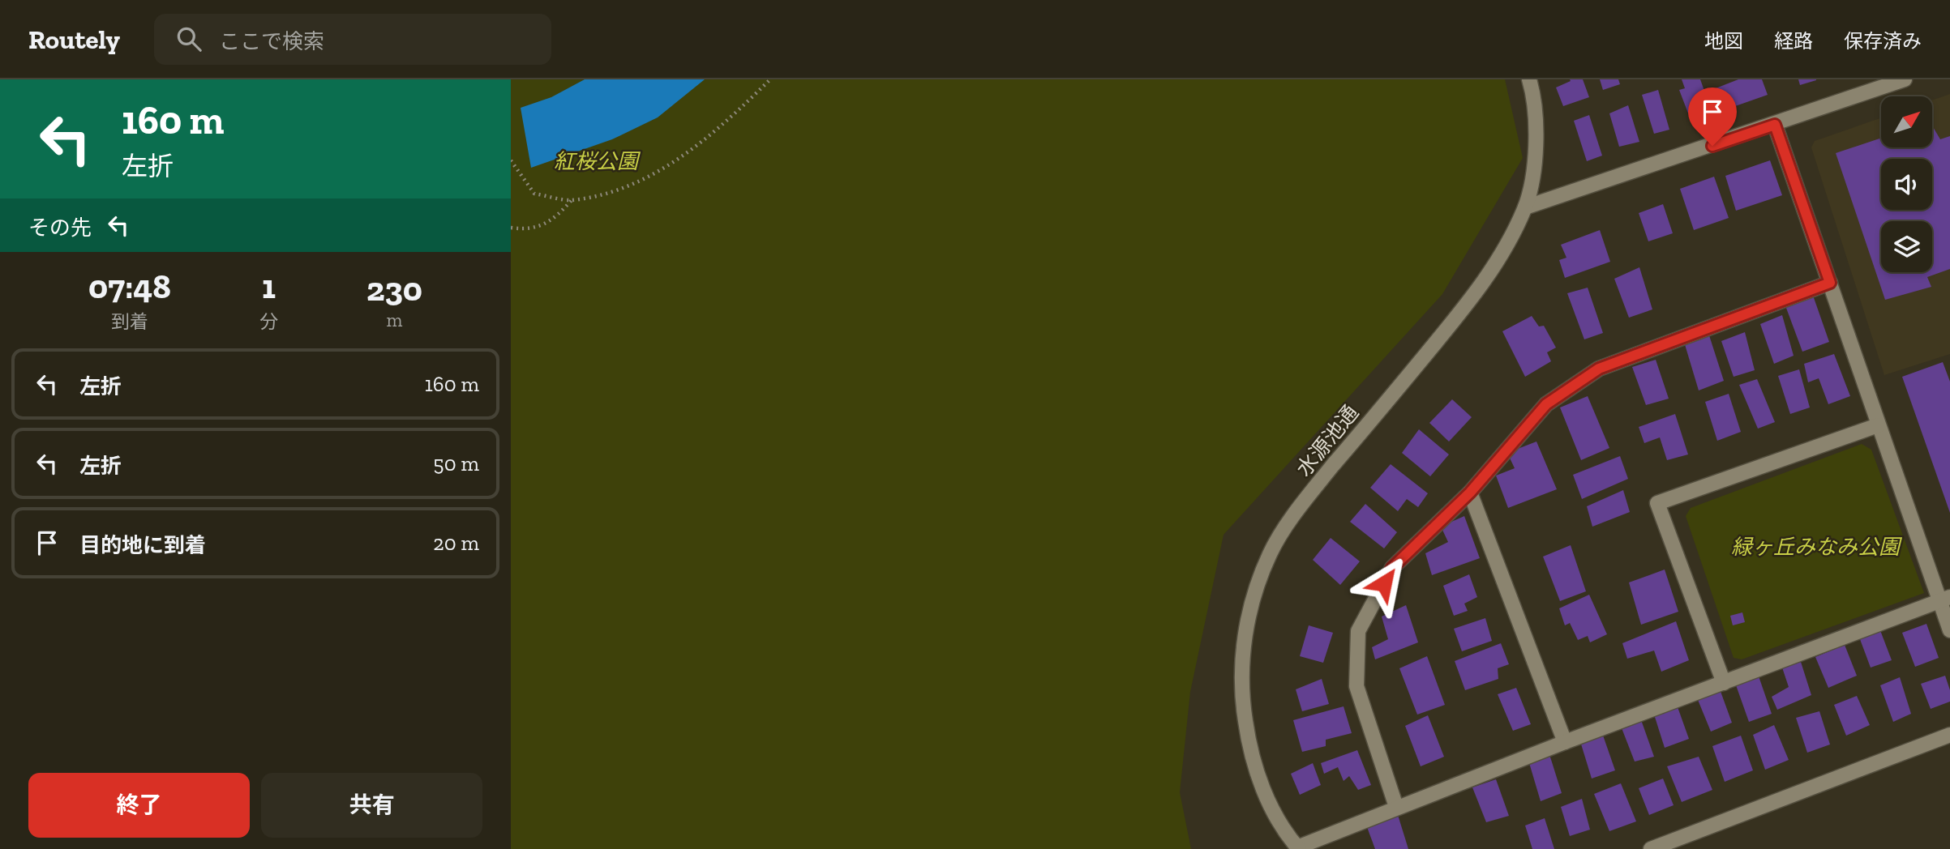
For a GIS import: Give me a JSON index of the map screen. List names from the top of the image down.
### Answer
{
  "streets": {
    "street": ["水源池通"]
  },
  "parks": ["紅桜公園", "緑ヶ丘みなみ公園"],
  "north": "top right",
  "page": {
    "header": "Routely",
    "search": "ここで検索",
    "nav": ["地図", "経路", "保存済み"],
    "turn": ["160 m", "左折"],
    "then": "その先",
    "eta": [
      "07:48",
      "到着",
      "1",
      "分",
      "230",
      "m"
    ],
    "list": [
      {
        "name": "左折",
        "value": "160 m"
      },
      {
        "name": "左折",
        "value": "50 m"
      },
      {
        "name": "目的地に到着",
        "value": "20 m"
      }
    ],
    "buttons": ["終了", "共有"]
  }
}
